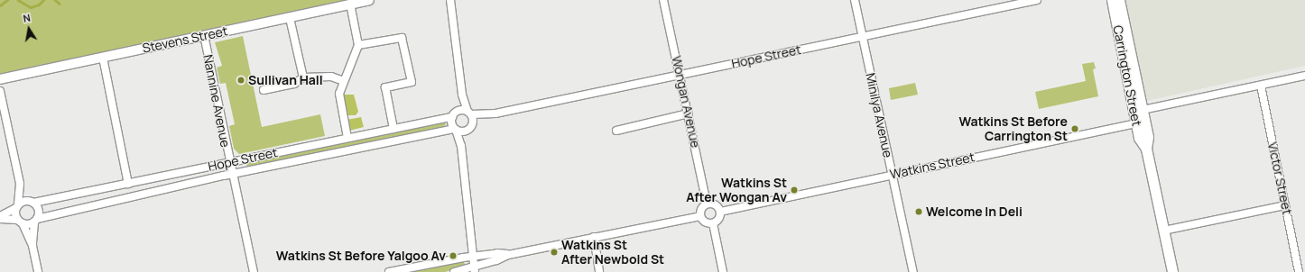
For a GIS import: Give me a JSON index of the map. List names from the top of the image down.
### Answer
{
  "streets": {
    "main road": ["Carrington Street"],
    "street": [
      "Stevens Street",
      "Hope Street",
      "Nannine Avenue",
      "Wongan Avenue",
      "Minilya Avenue",
      "Watkins Street",
      "Victor Street"
    ]
  },
  "crossings": [
    ["Stevens Street", "Nannine Avenue"],
    ["Hope Street", "Nannine Avenue"],
    ["Hope Street", "Wongan Avenue"],
    ["Hope Street", "Minilya Avenue"],
    ["Carrington Street", "Watkins Street"],
    ["Wongan Avenue", "Watkins Street"],
    ["Minilya Avenue", "Watkins Street"]
  ],
  "places": [
    "Sullivan Hall",
    "Watkins St Before Carrington St",
    "Watkins St After Wongan Av",
    "Welcome In Deli",
    "Watkins St After Newbold St",
    "Watkins St Before Yalgoo Av"
  ],
  "north": "top"
}
